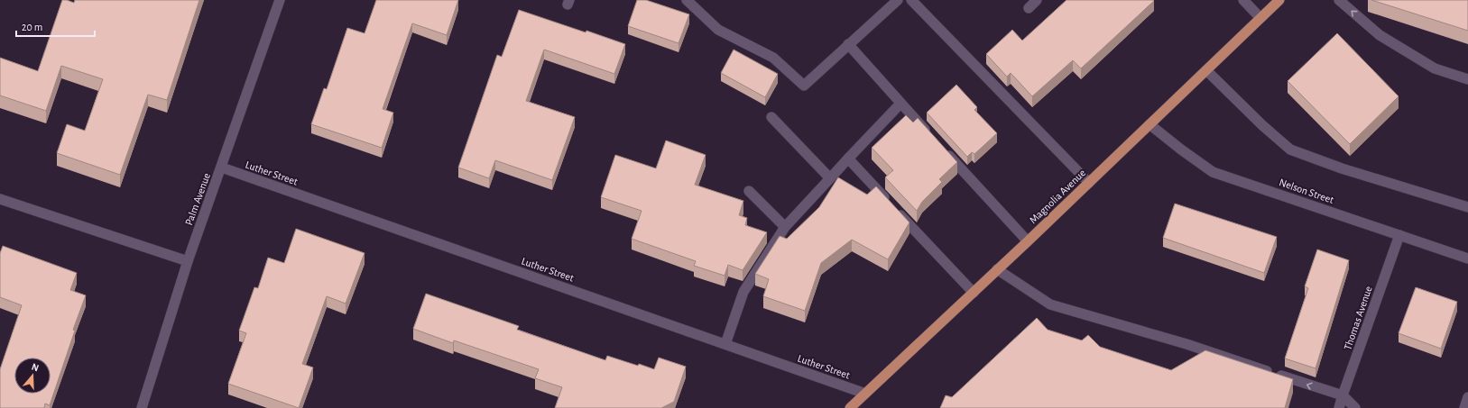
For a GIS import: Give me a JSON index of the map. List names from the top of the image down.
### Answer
{
  "streets": {
    "main road": ["Magnolia Avenue"],
    "street": [
      "Luther Street",
      "Nelson Street",
      "Palm Avenue",
      "Thomas Avenue"
    ]
  },
  "crossings": [
    ["Luther Street", "Magnolia Avenue"],
    ["Luther Street", "Palm Avenue"],
    ["Nelson Street", "Magnolia Avenue"],
    ["Nelson Street", "Thomas Avenue"]
  ],
  "scale_bar": "20 m",
  "north": "top"
}
